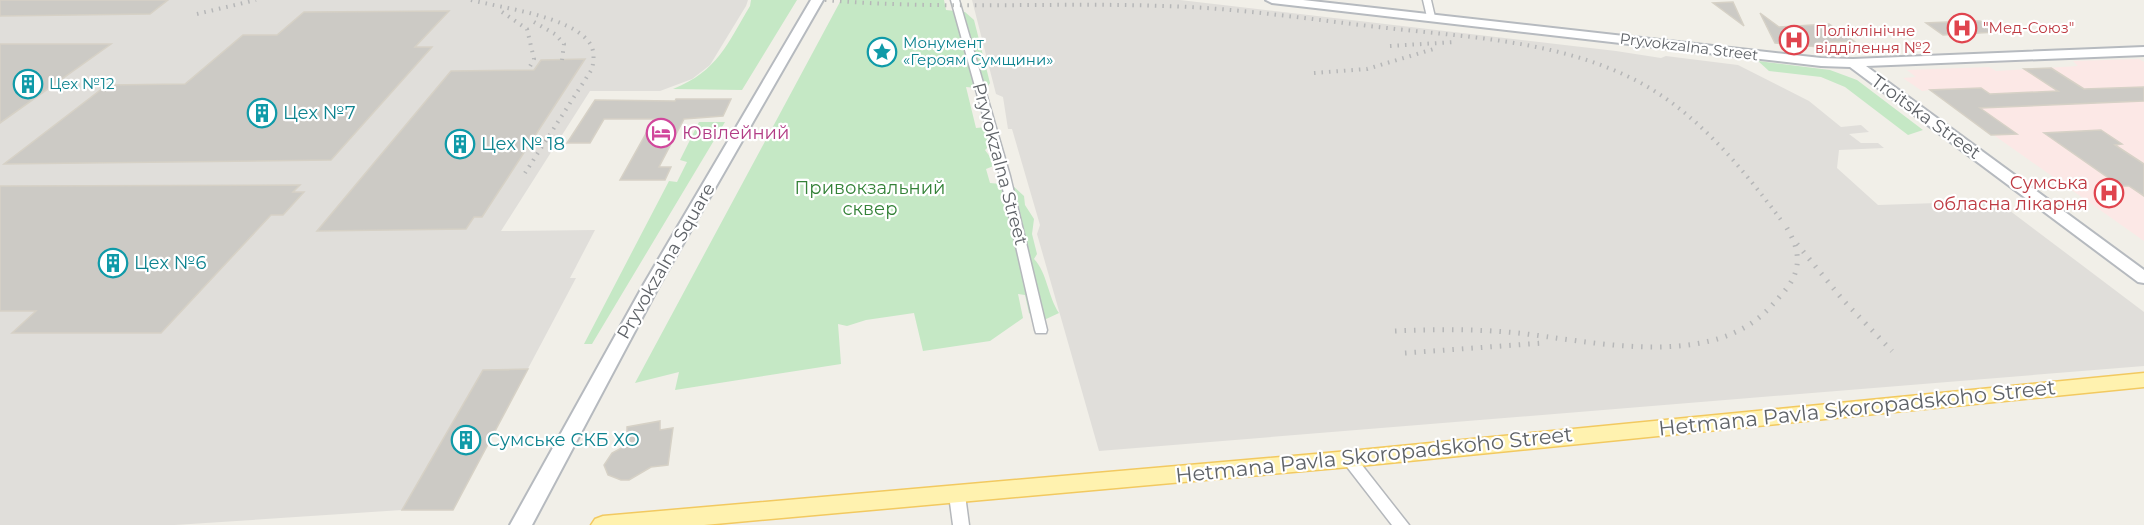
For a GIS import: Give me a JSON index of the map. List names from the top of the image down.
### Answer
{
  "streets": {
    "main road": [
      "Pryvokzalna Street",
      "Troitska Street",
      "Pryvokzalna Square",
      "Hetmana Pavla Skoropadskoho Street"
    ]
  },
  "crossings": [
    ["Pryvokzalna Street", "Troitska Street"]
  ],
  "parks": ["Привокзальний сквер"],
  "places": {
    "hospital": ["\"Мед-Союз\"", "Поліклінічне відділення №2", "Сумська обласна лікарня"],
    "place": ["Монумент «Героям Сумщини»"],
    "building": [
      "Цех №12",
      "Цех №7",
      "Цех № 18",
      "Цех №6",
      "Сумське СКБ ХО"
    ],
    "hotel": ["Ювілейний"]
  }
}
